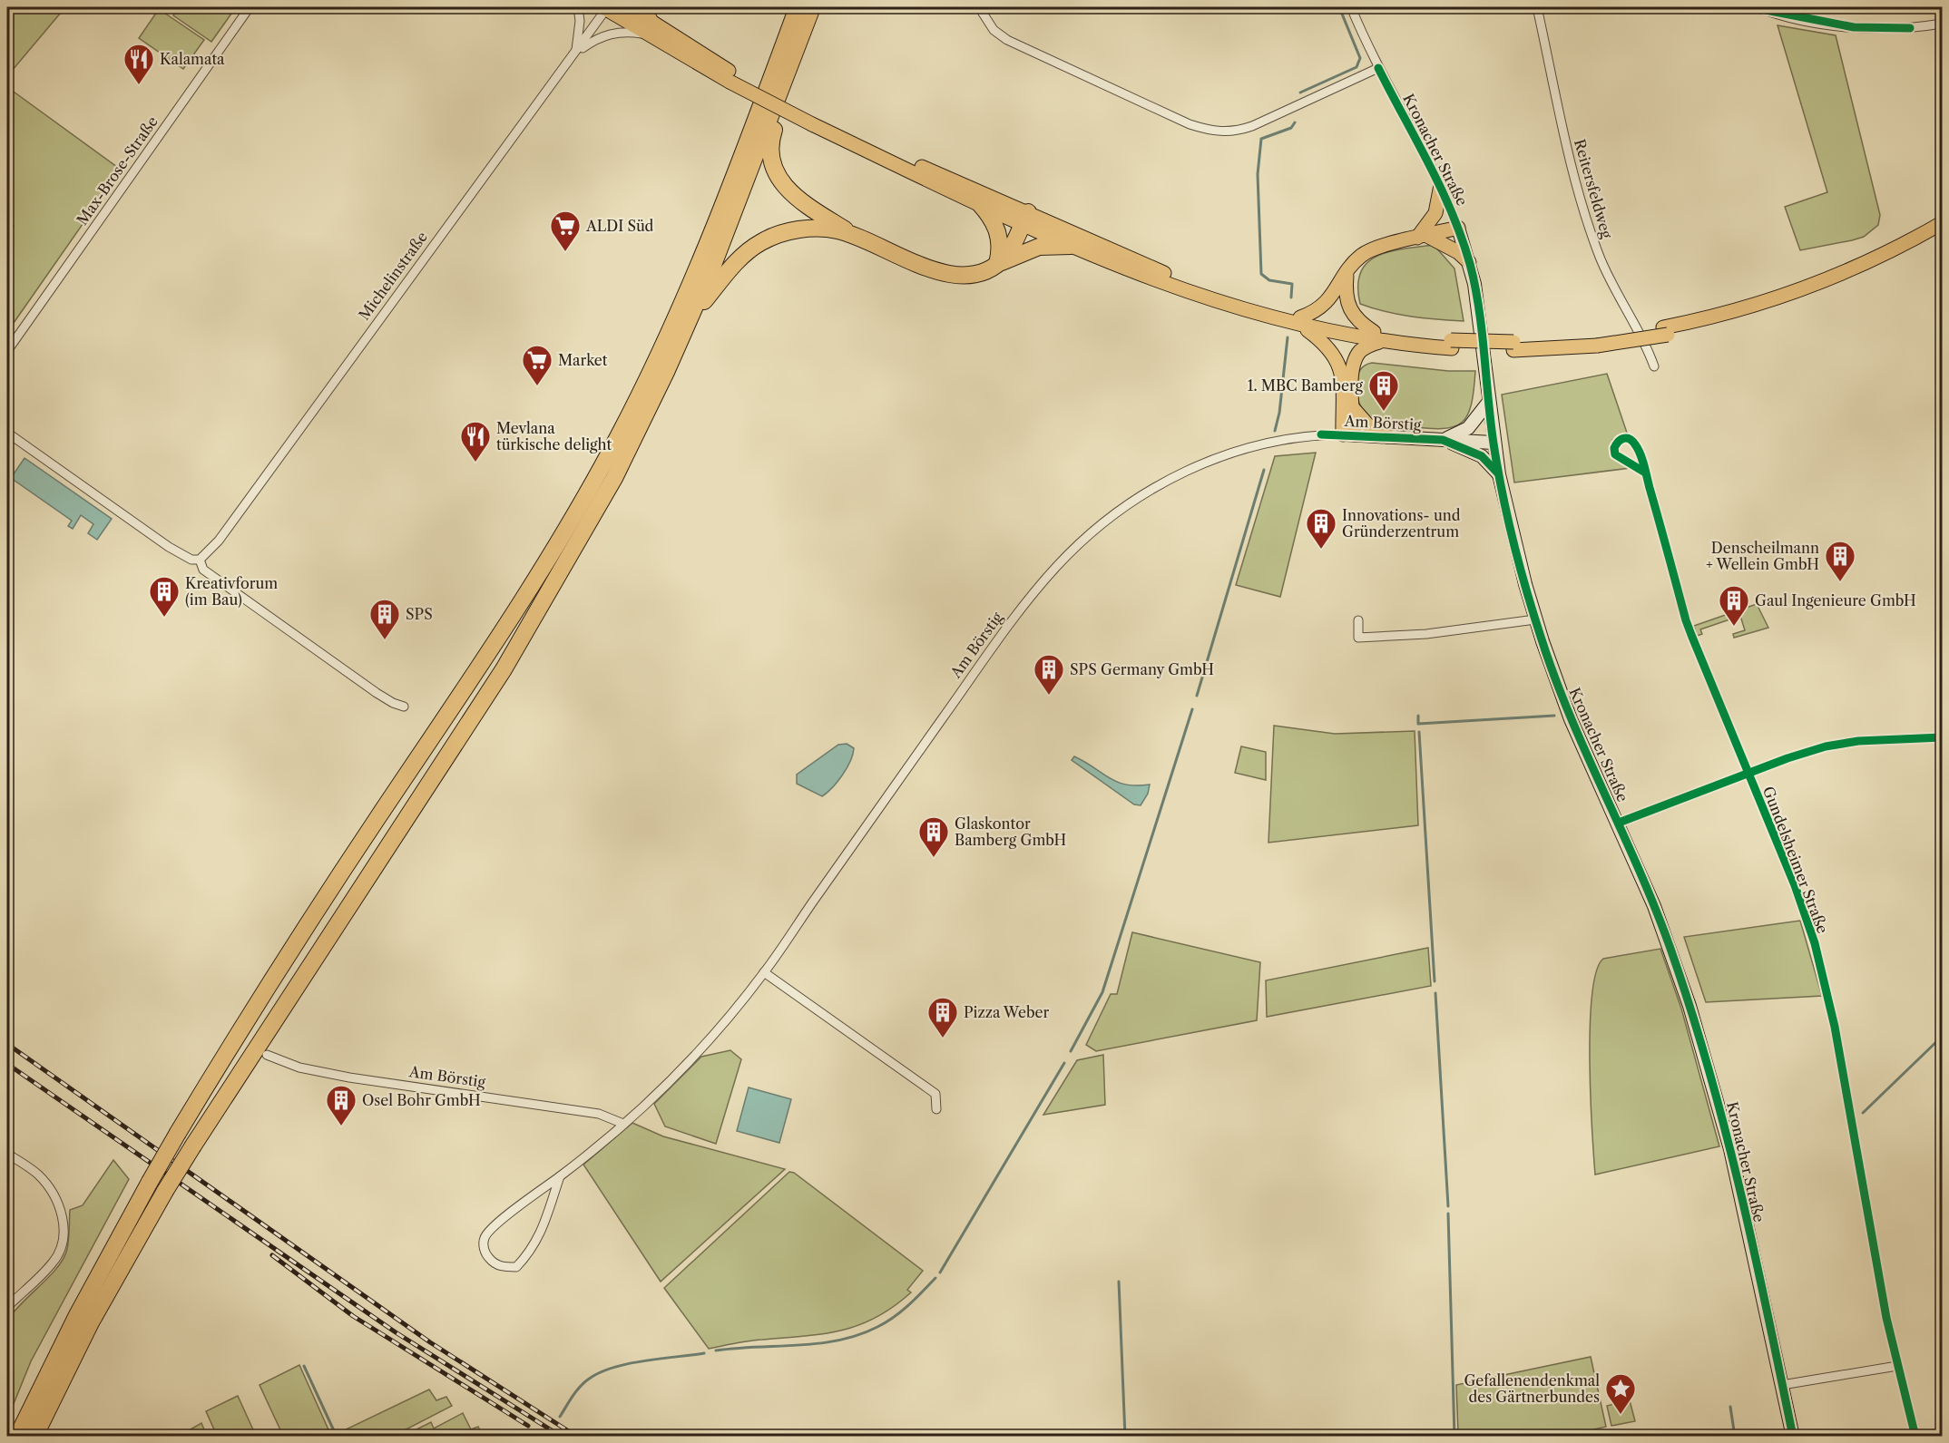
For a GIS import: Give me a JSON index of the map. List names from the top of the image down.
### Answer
{
  "streets": {
    "street": [
      "Kronacher Straße",
      "Max-Brose-Straße",
      "Reitersfeldweg",
      "Michelinstraße",
      "Am Börstig",
      "Gundelsheimer Straße"
    ]
  },
  "crossings": [
    ["Kronacher Straße", "Am Börstig"]
  ],
  "places": {
    "restaurant": ["Kalamata", "Mevlana türkische delight"],
    "supermarket": ["ALDI Süd", "Market"],
    "building": [
      "1. MBC Bamberg",
      "Innovations- und Gründerzentrum",
      "Denscheilmann + Wellein GmbH",
      "Kreativforum (im Bau)",
      "Gaul Ingenieure GmbH",
      "SPS",
      "SPS Germany GmbH",
      "Glaskontor Bamberg GmbH",
      "Pizza Weber",
      "Osel Bohr GmbH"
    ],
    "place": ["Gefallenendenkmal des Gärtnerbundes"]
  }
}
